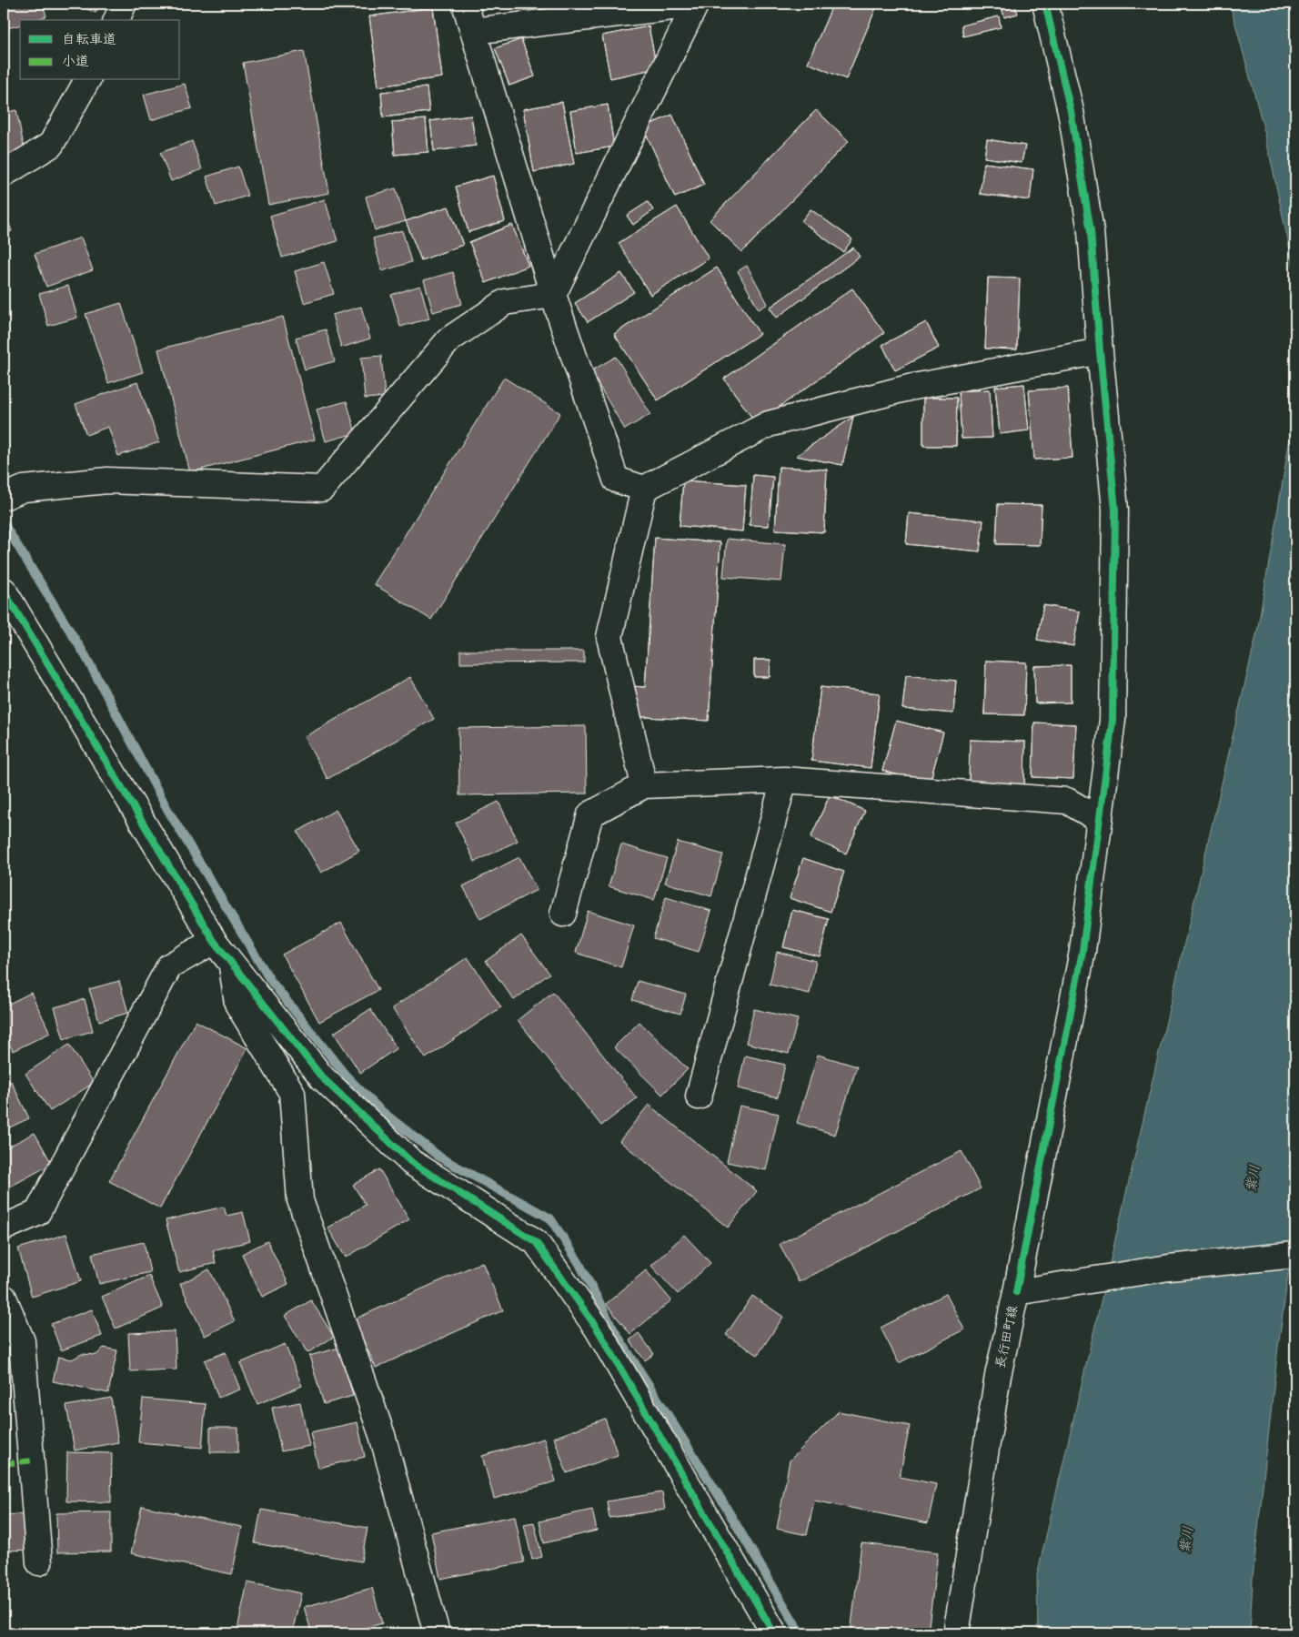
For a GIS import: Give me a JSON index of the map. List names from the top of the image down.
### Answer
{
  "streets": {
    "street": ["長行田町線"]
  },
  "water": ["紫川"],
  "legend": ["自転車道", "小道"]
}
